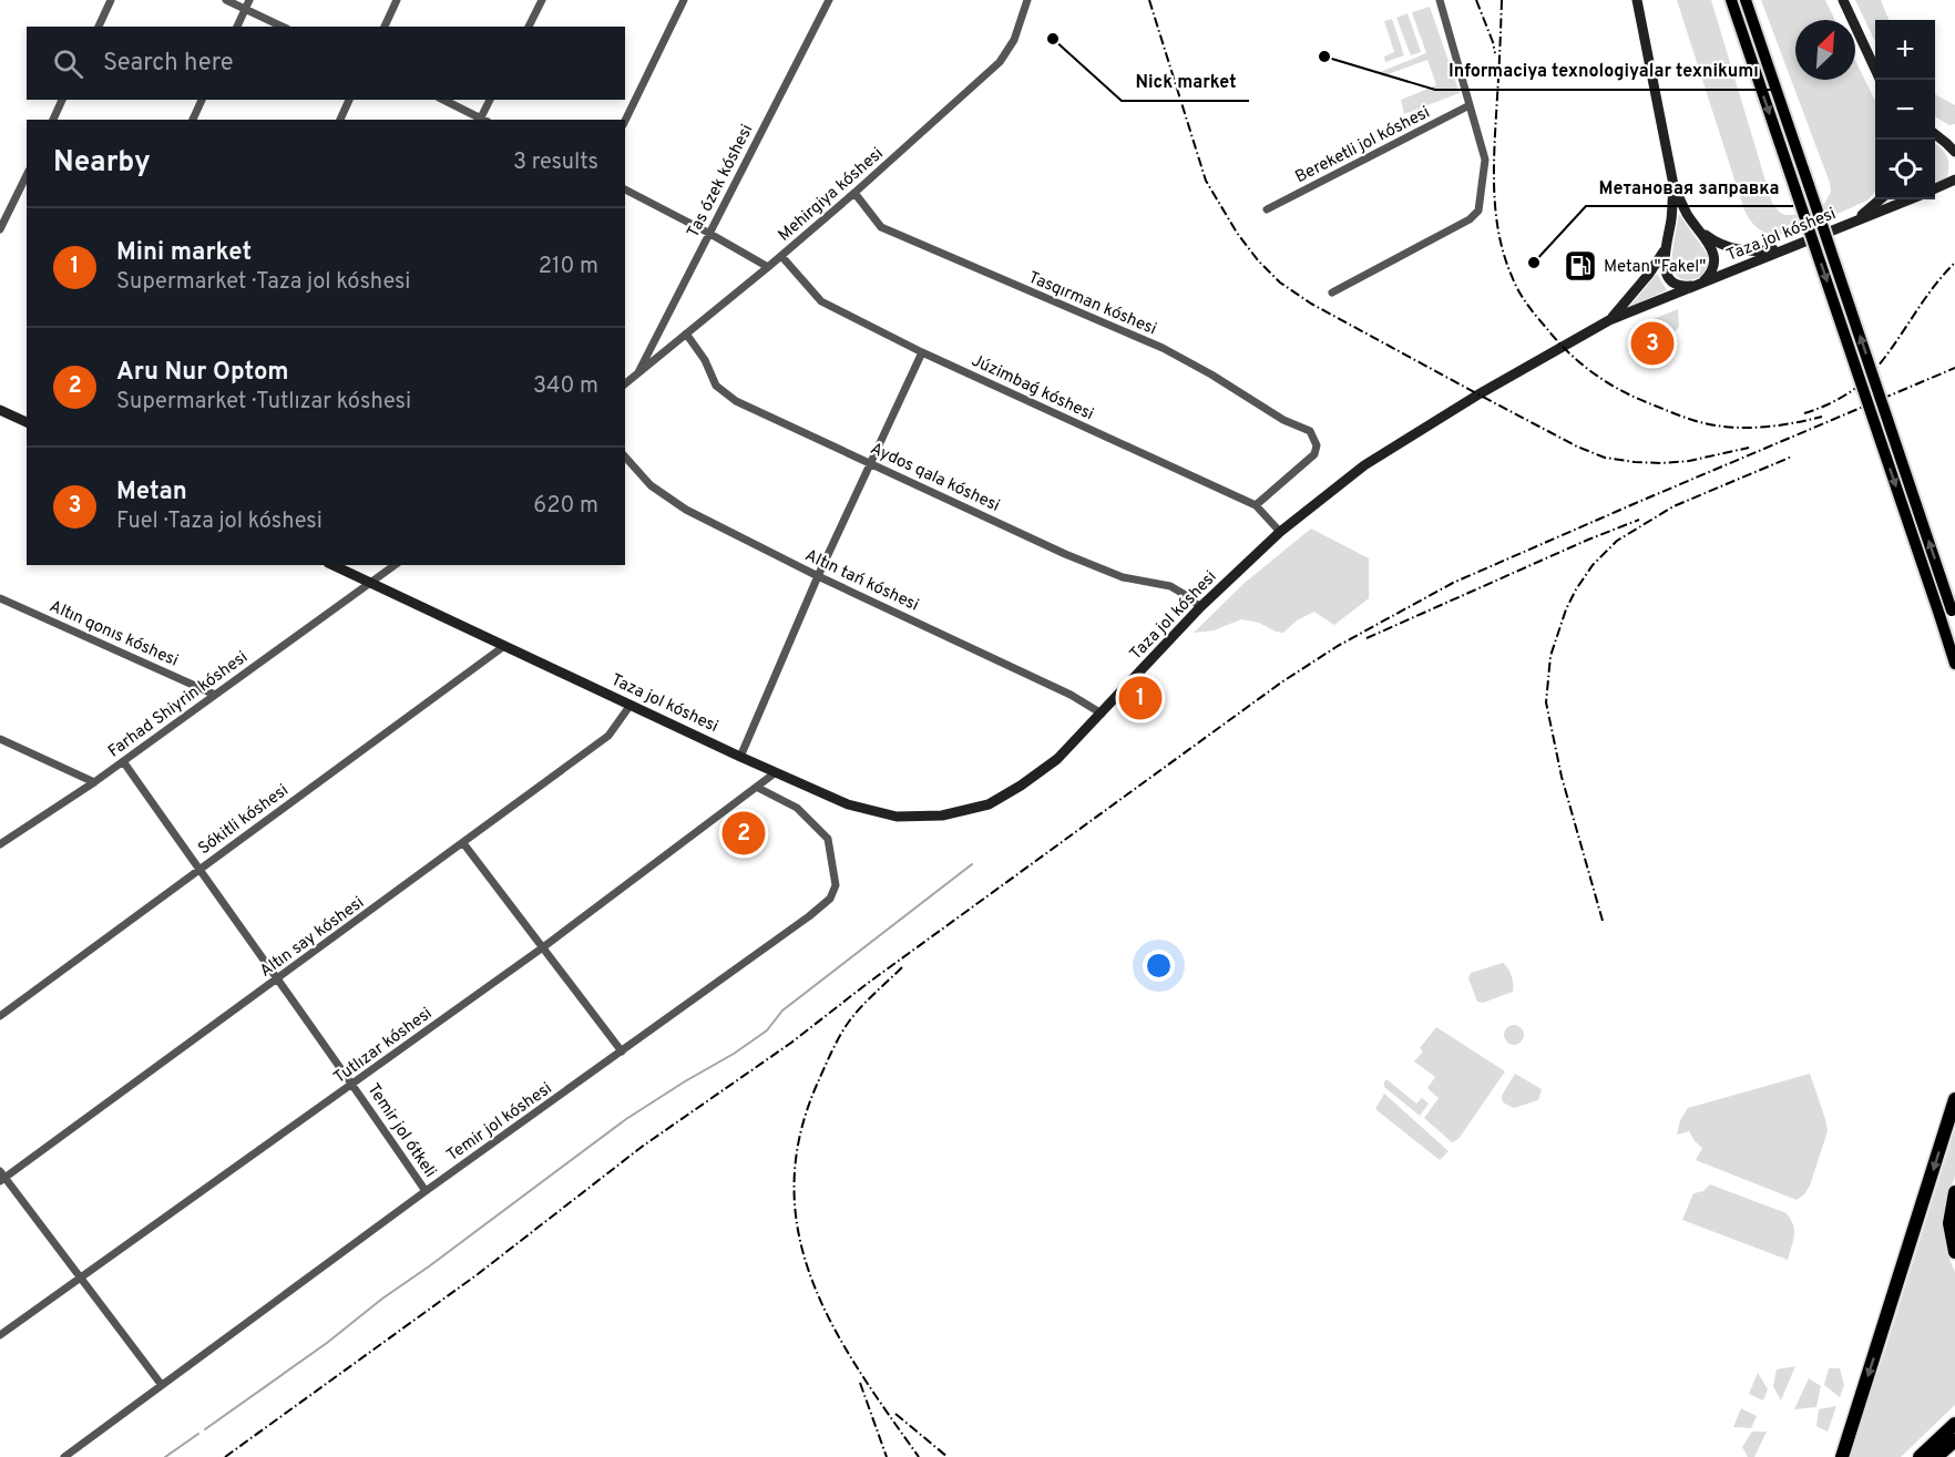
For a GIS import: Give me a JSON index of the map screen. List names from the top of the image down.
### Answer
{
  "streets": {
    "main road": ["Taza jol kóshesi"],
    "street": [
      "Bereketli jol kóshesi",
      "Tas ózek kóshesi",
      "Mehirgiya kóshesi",
      "Tasqırman kóshesi",
      "Júzimbaǵ kóshesi",
      "Aydos qala kóshesi",
      "Altın tań kóshesi",
      "Altın qonıs kóshesi",
      "Farhad Shiyrin kóshesi",
      "Sókitli kóshesi",
      "Altın say kóshesi",
      "Tutlızar kóshesi",
      "Temir jol kóshesi",
      "Temir jol ótkeli"
    ]
  },
  "crossings": [
    ["Tas ózek kóshesi", "Mehirgiya kóshesi"],
    ["Mehirgiya kóshesi", "Tasqırman kóshesi"],
    ["Mehirgiya kóshesi", "Júzimbaǵ kóshesi"],
    ["Mehirgiya kóshesi", "Aydos qala kóshesi"],
    ["Taza jol kóshesi", "Júzimbaǵ kóshesi"],
    ["Taza jol kóshesi", "Aydos qala kóshesi"],
    ["Taza jol kóshesi", "Altın tań kóshesi"],
    ["Taza jol kóshesi", "Farhad Shiyrin kóshesi"],
    ["Taza jol kóshesi", "Sókitli kóshesi"],
    ["Taza jol kóshesi", "Altın say kóshesi"],
    ["Taza jol kóshesi", "Tutlızar kóshesi"],
    ["Tasqırman kóshesi", "Júzimbaǵ kóshesi"],
    ["Altın qonıs kóshesi", "Farhad Shiyrin kóshesi"],
    ["Farhad Shiyrin kóshesi", "Temir jol ótkeli"],
    ["Sókitli kóshesi", "Temir jol ótkeli"],
    ["Altın say kóshesi", "Temir jol ótkeli"],
    ["Tutlızar kóshesi", "Temir jol kóshesi"],
    ["Tutlızar kóshesi", "Temir jol ótkeli"],
    ["Temir jol kóshesi", "Temir jol ótkeli"]
  ],
  "places": {
    "other": ["Nick market", "Informaciya texnologiyalar texnikumı", "Метановая заправка"],
    "fuel station": ["Metan \"Fakel\""]
  },
  "north": "top right",
  "page": {
    "map_buttons": ["+", "−"],
    "search": "Search here",
    "heading": ["Nearby", "3 results"],
    "list": [
      {
        "mark": "1",
        "name": "Mini market",
        "note": "Supermarket · Taza jol kóshesi",
        "value": "210 m"
      },
      {
        "mark": "2",
        "name": "Aru Nur Optom",
        "note": "Supermarket · Tutlızar kóshesi",
        "value": "340 m"
      },
      {
        "mark": "3",
        "name": "Metan",
        "note": "Fuel · Taza jol kóshesi",
        "value": "620 m"
      }
    ],
    "pins": ["3", "1", "2"]
  }
}
